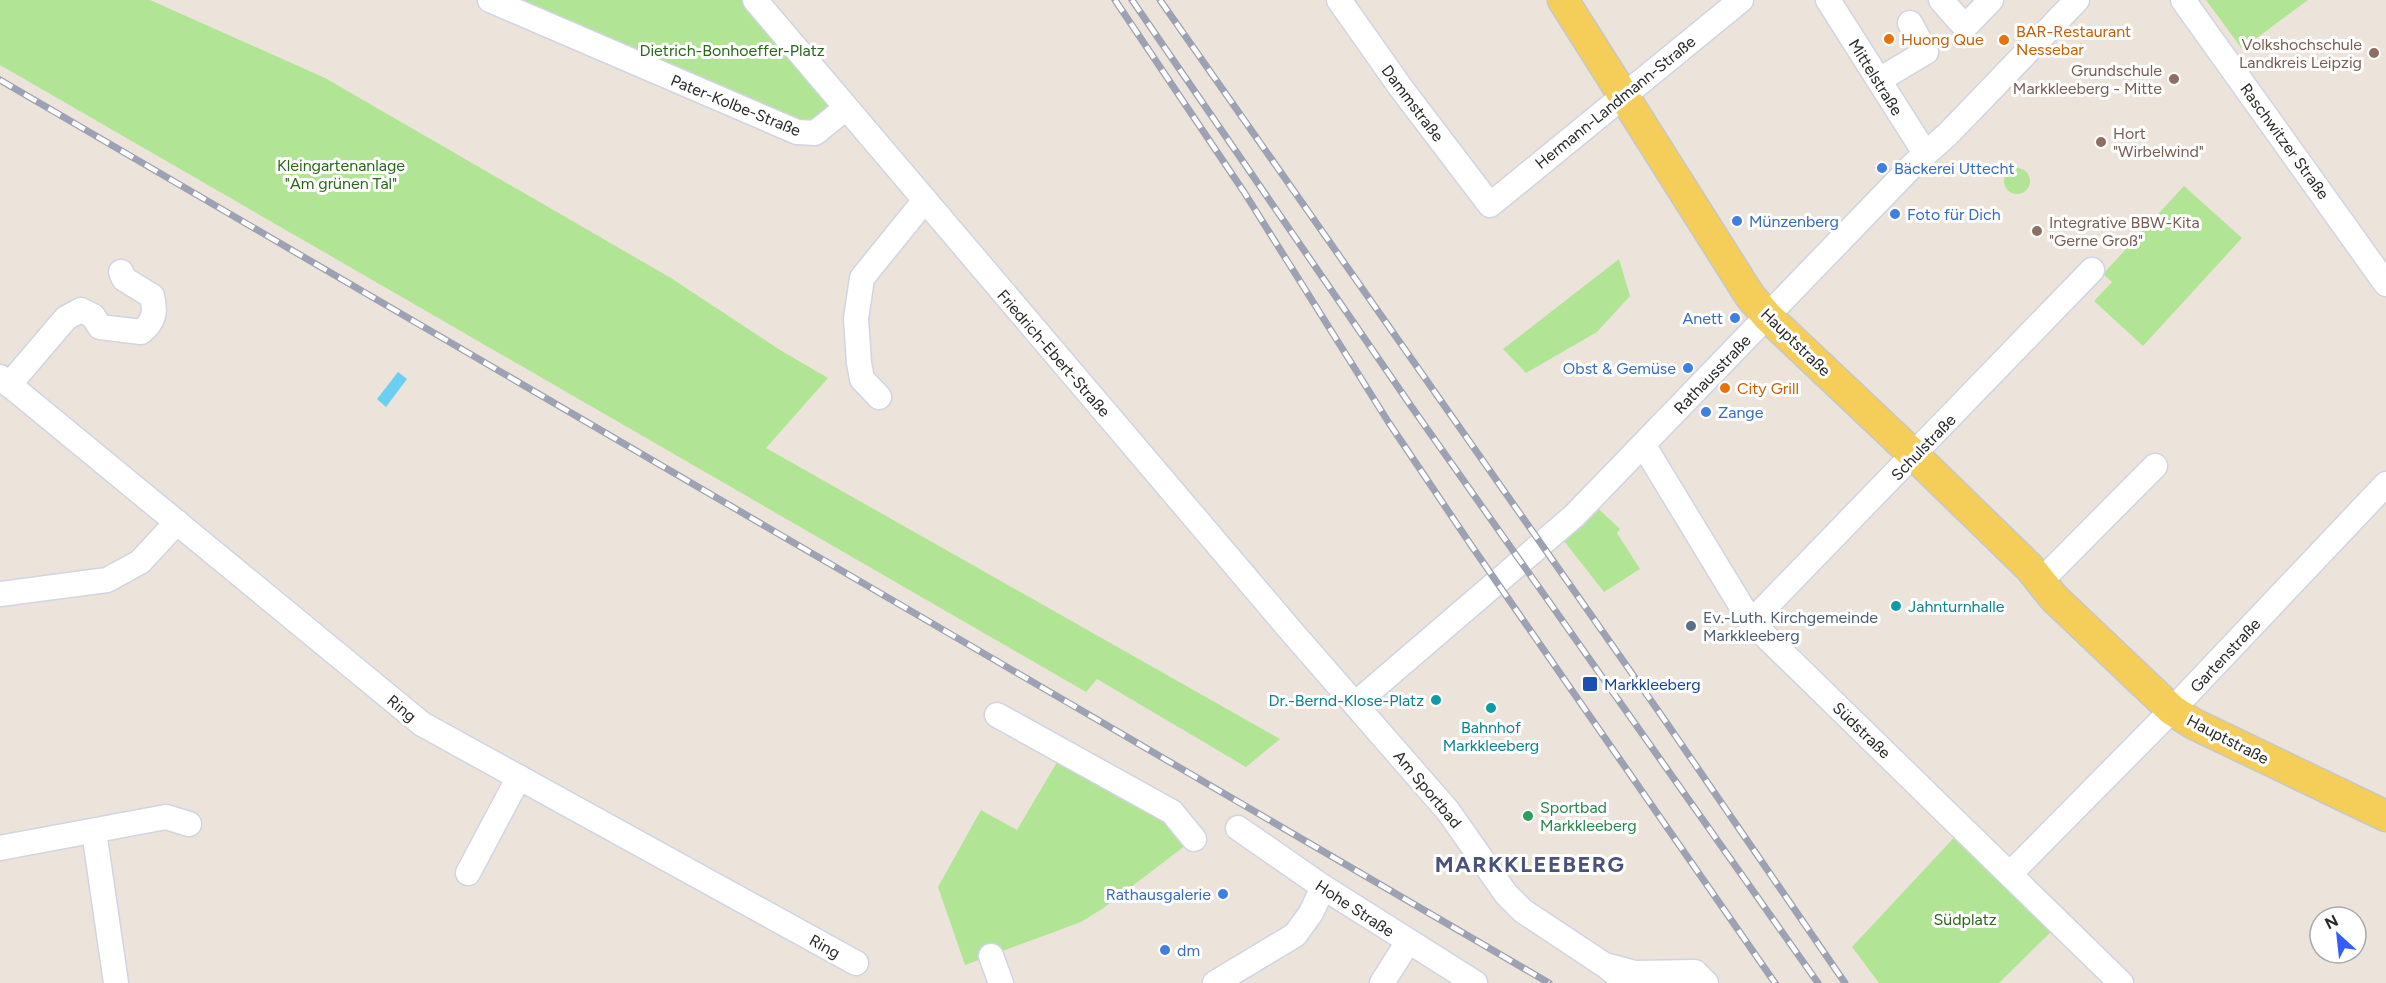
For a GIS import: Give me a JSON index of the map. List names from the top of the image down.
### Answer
{
  "streets": {
    "main road": ["Hauptstraße"],
    "street": [
      "Mittelstraße",
      "Hermann-Landmann-Straße",
      "Dammstraße",
      "Pater-Kolbe-Straße",
      "Raschwitzer Straße",
      "Friedrich-Ebert-Straße",
      "Rathausstraße",
      "Schulstraße",
      "Gartenstraße",
      "Ring",
      "Südstraße",
      "Am Sportbad",
      "Hohe Straße"
    ]
  },
  "crossings": [
    ["Mittelstraße", "Rathausstraße"],
    ["Hermann-Landmann-Straße", "Dammstraße"],
    ["Hermann-Landmann-Straße", "Hauptstraße"],
    ["Pater-Kolbe-Straße", "Friedrich-Ebert-Straße"],
    ["Hauptstraße", "Rathausstraße"],
    ["Hauptstraße", "Schulstraße"],
    ["Hauptstraße", "Gartenstraße"],
    ["Friedrich-Ebert-Straße", "Rathausstraße"],
    ["Friedrich-Ebert-Straße", "Am Sportbad"],
    ["Rathausstraße", "Südstraße"],
    ["Rathausstraße", "Am Sportbad"],
    ["Schulstraße", "Südstraße"],
    ["Gartenstraße", "Südstraße"]
  ],
  "districts": ["MARKKLEEBERG"],
  "parks": ["Dietrich-Bonhoeffer-Platz", "Kleingartenanlage \"Am grünen Tal\"", "Südplatz"],
  "places": {
    "other": [
      "Huong Que",
      "BAR-Restaurant Nessebar",
      "Volkshochschule Landkreis Leipzig",
      "Grundschule Markkleeberg - Mitte",
      "Hort \"Wirbelwind\"",
      "Bäckerei Uttecht",
      "Foto für Dich",
      "Münzenberg",
      "Integrative BBW-Kita \"Gerne Groß\"",
      "Anett",
      "Obst & Gemüse",
      "City Grill",
      "Zange",
      "Jahnturnhalle",
      "Ev.-Luth. Kirchgemeinde Markkleeberg",
      "Dr.-Bernd-Klose-Platz",
      "Bahnhof Markkleeberg",
      "Sportbad Markkleeberg",
      "Rathausgalerie",
      "dm"
    ],
    "transit": ["Markkleeberg"]
  },
  "north": "top left"
}
